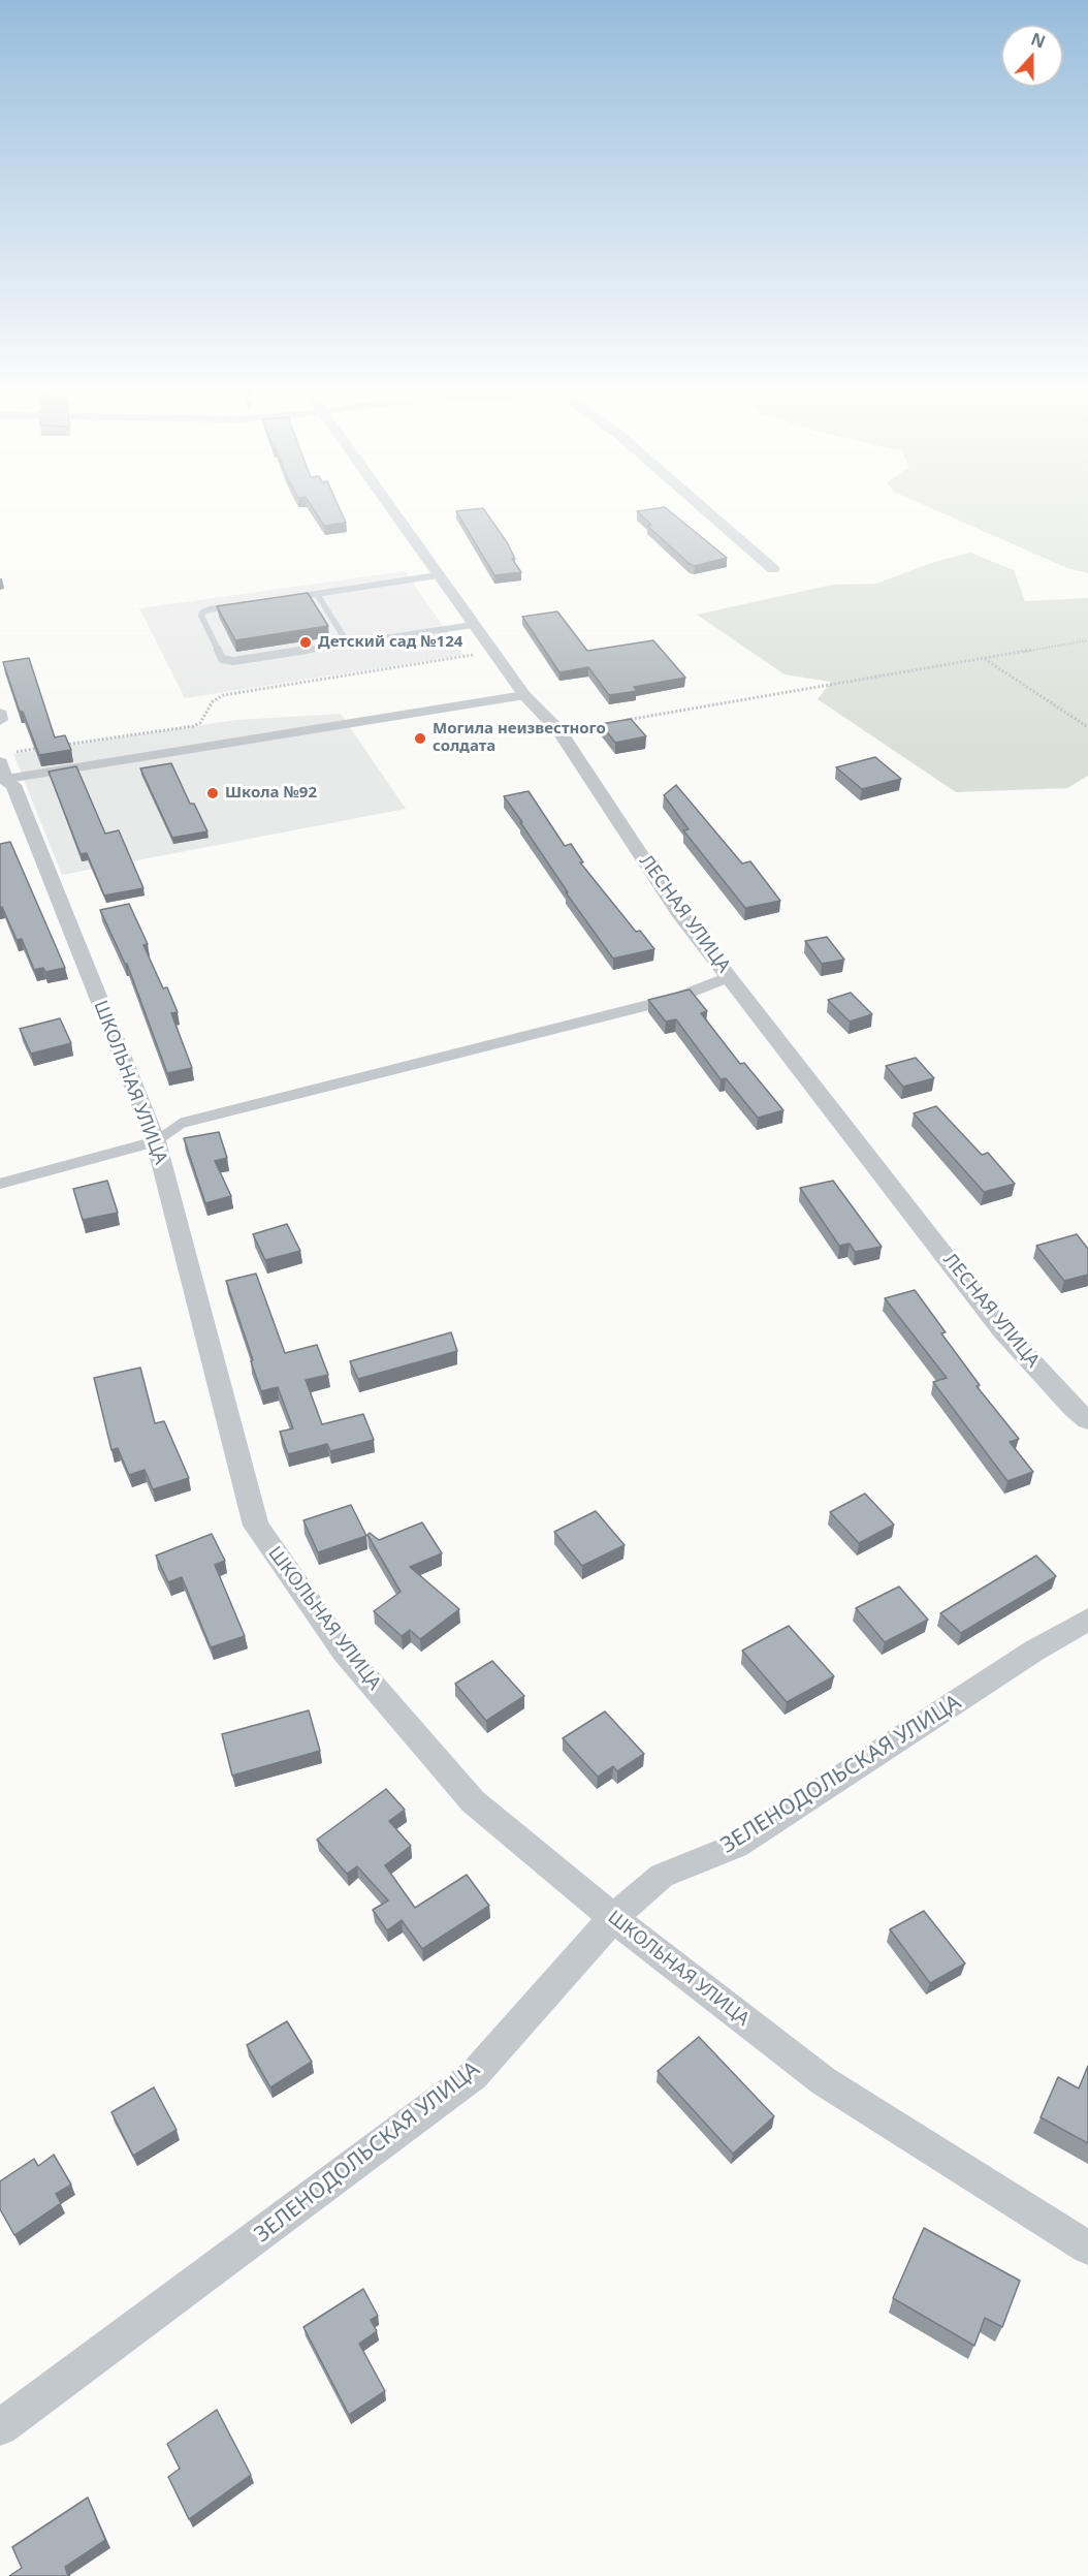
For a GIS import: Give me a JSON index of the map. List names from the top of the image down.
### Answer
{
  "streets": {
    "street": ["ЛЕСНАЯ УЛИЦА", "ШКОЛЬНАЯ УЛИЦА", "ЗЕЛЕНОДОЛЬСКАЯ УЛИЦА"]
  },
  "crossings": [
    ["ШКОЛЬНАЯ УЛИЦА", "ЗЕЛЕНОДОЛЬСКАЯ УЛИЦА"]
  ],
  "places": ["Детский сад №124", "Могила неизвестного солдата", "Школа №92"],
  "north": "top"
}
